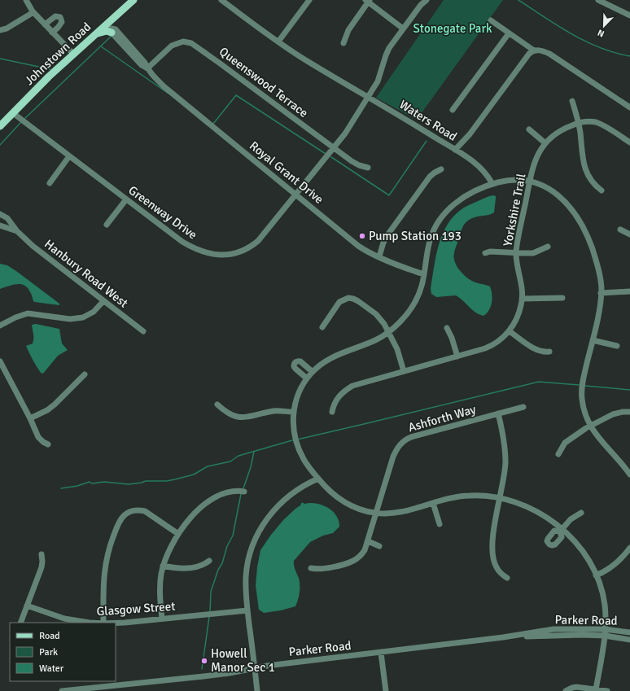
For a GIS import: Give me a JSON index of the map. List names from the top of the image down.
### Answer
{
  "streets": {
    "main road": ["Johnstown Road"],
    "street": [
      "Queenswood Terrace",
      "Waters Road",
      "Royal Grant Drive",
      "Yorkshire Trail",
      "Greenway Drive",
      "Hanbury Road West",
      "Ashforth Way",
      "Glasgow Street",
      "Parker Road"
    ]
  },
  "crossings": [
    ["Johnstown Road", "Royal Grant Drive"],
    ["Johnstown Road", "Greenway Drive"],
    ["Queenswood Terrace", "Royal Grant Drive"],
    ["Queenswood Terrace", "Greenway Drive"],
    ["Waters Road", "Greenway Drive"],
    ["Royal Grant Drive", "Greenway Drive"]
  ],
  "parks": ["Stonegate Park"],
  "places": ["Pump Station 193", "Howell Manor Sec 1"],
  "legend": ["Road", "Park", "Water"],
  "north": "bottom left"
}
